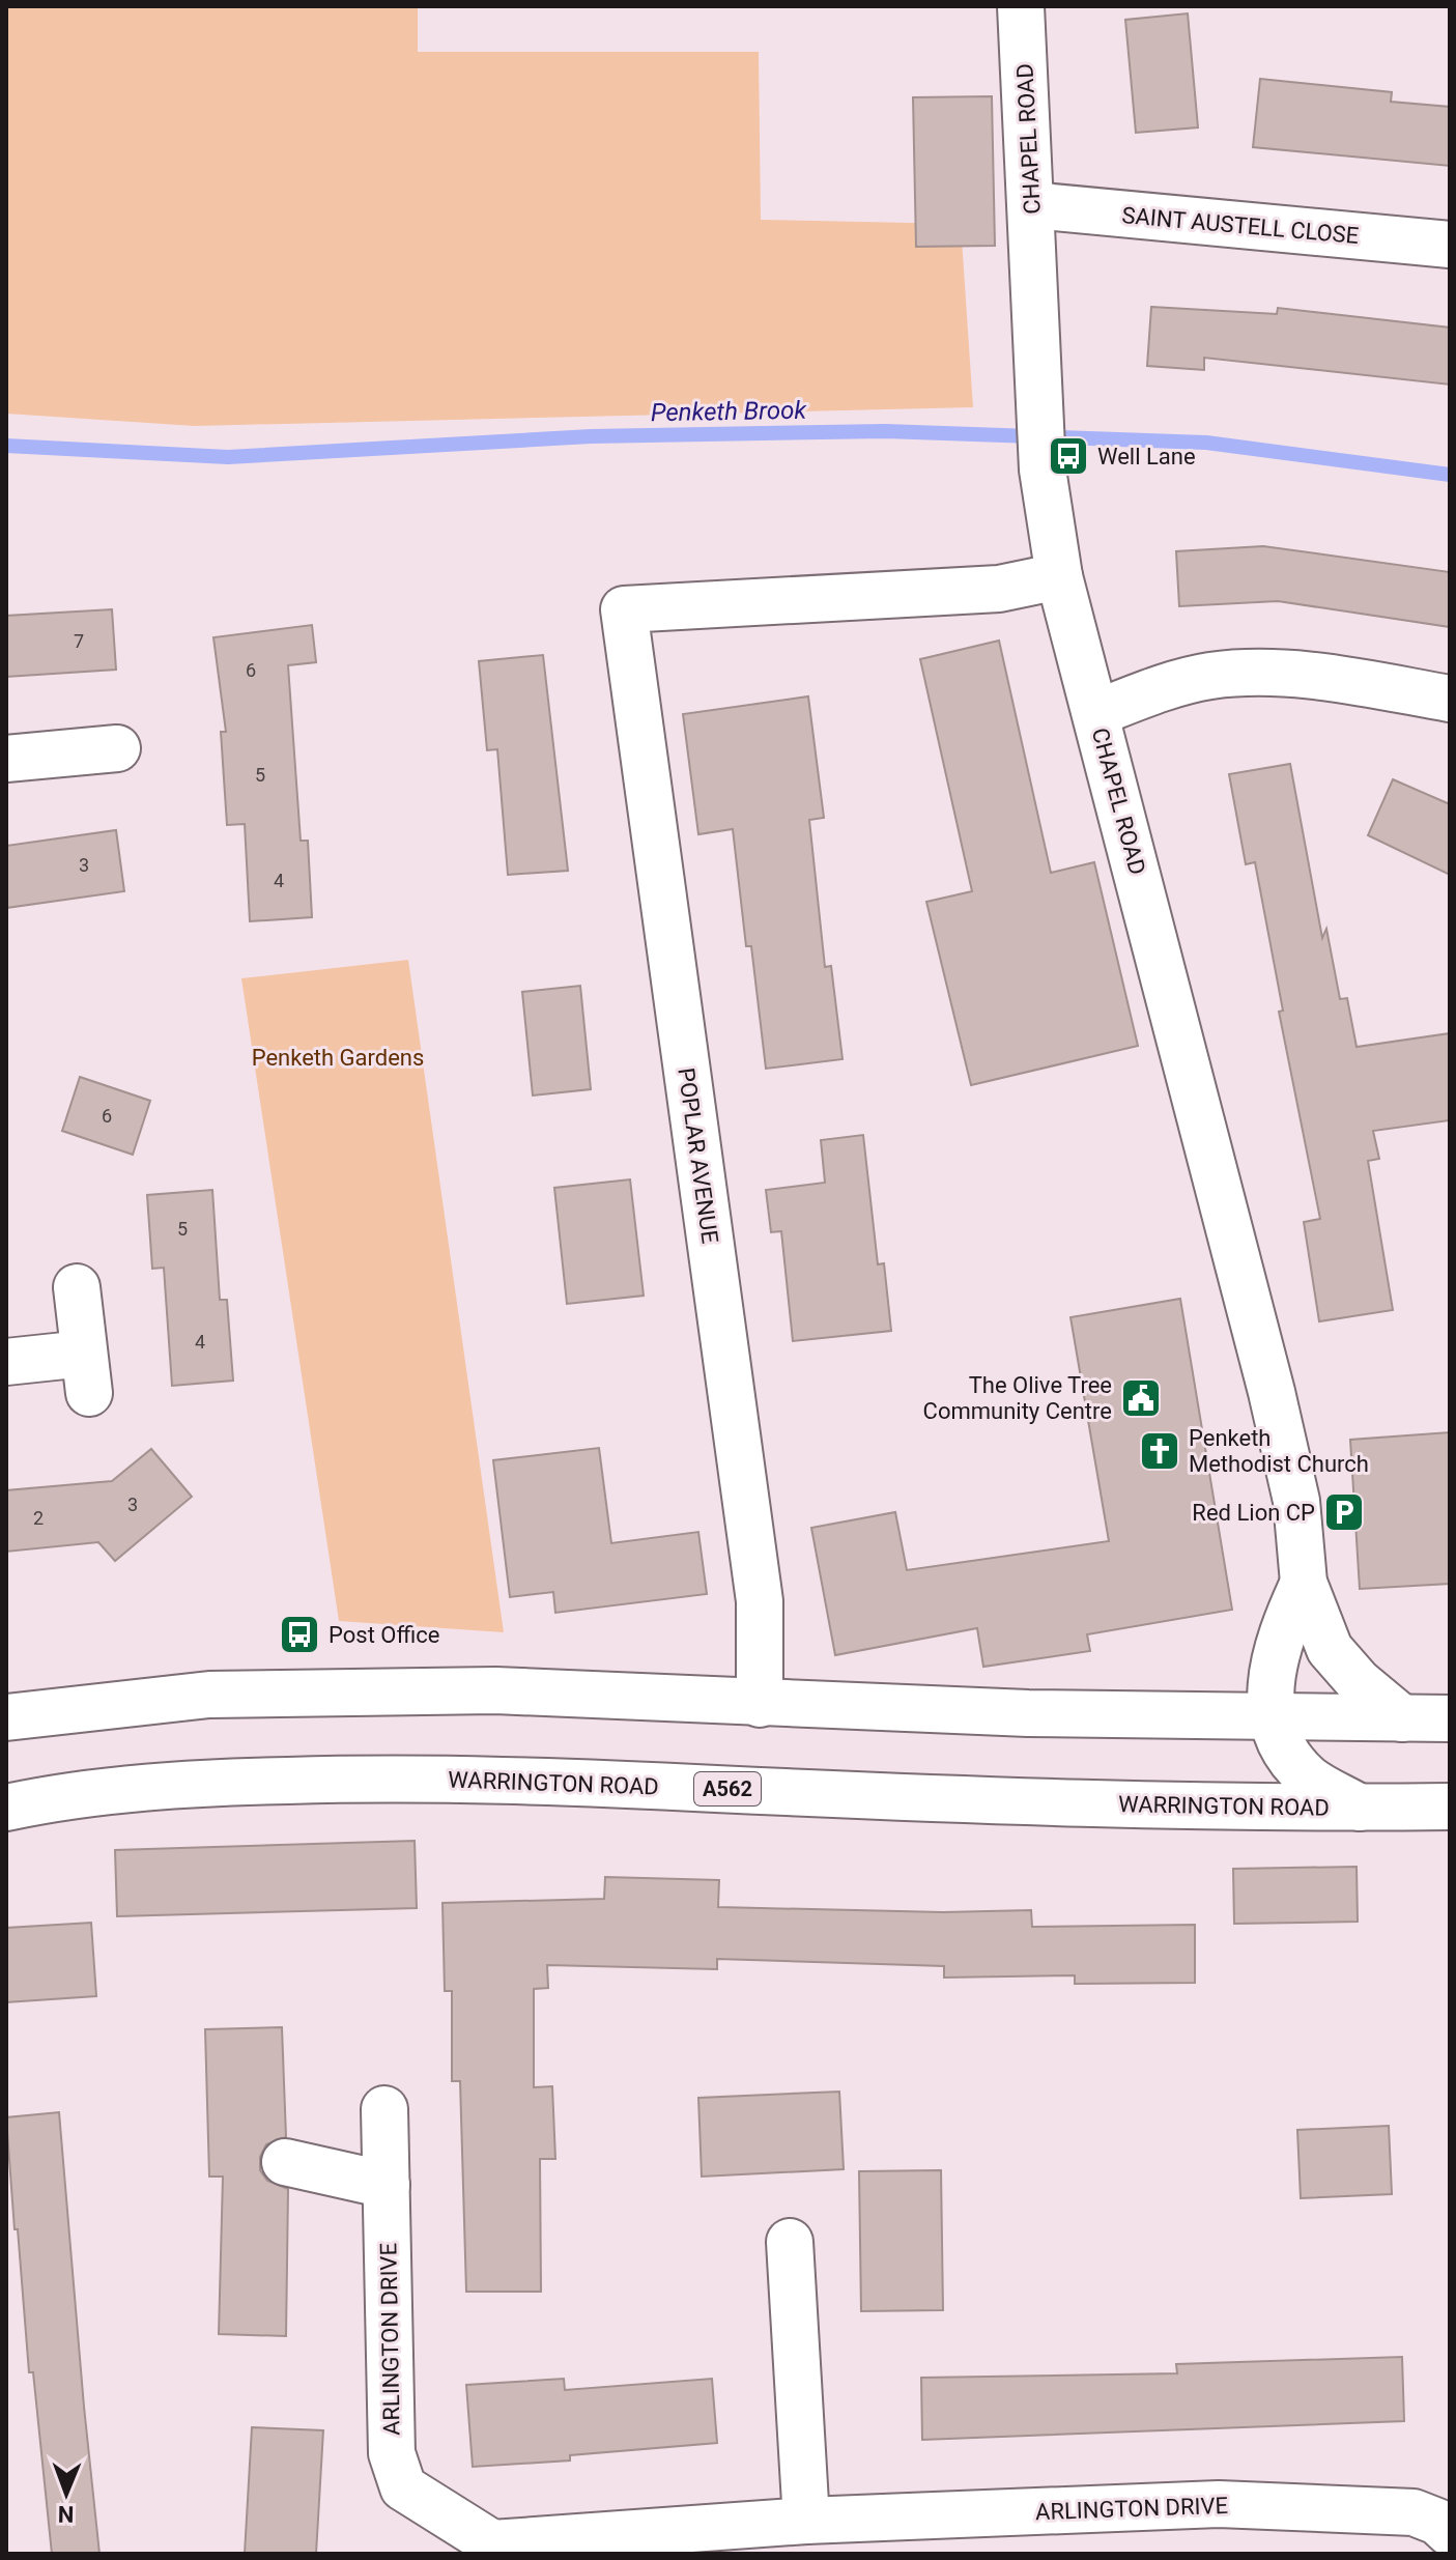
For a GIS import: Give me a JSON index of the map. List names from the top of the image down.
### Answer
{
  "streets": {
    "street": [
      "CHAPEL ROAD",
      "SAINT AUSTELL CLOSE",
      "POPLAR AVENUE",
      "WARRINGTON ROAD",
      "A562",
      "ARLINGTON DRIVE"
    ]
  },
  "crossings": [
    ["CHAPEL ROAD", "SAINT AUSTELL CLOSE"],
    ["CHAPEL ROAD", "POPLAR AVENUE"]
  ],
  "water": ["Penketh Brook"],
  "parks": ["Penketh Gardens"],
  "places": {
    "bus stop": ["Well Lane", "Post Office"],
    "public building": ["The Olive Tree Community Centre"],
    "church": ["Penketh Methodist Church"],
    "parking": ["Red Lion CP"]
  },
  "house_numbers": [
    "7",
    "6",
    "5",
    "3",
    "4",
    "6",
    "5",
    "4",
    "3",
    "2"
  ],
  "north": "bottom"
}
